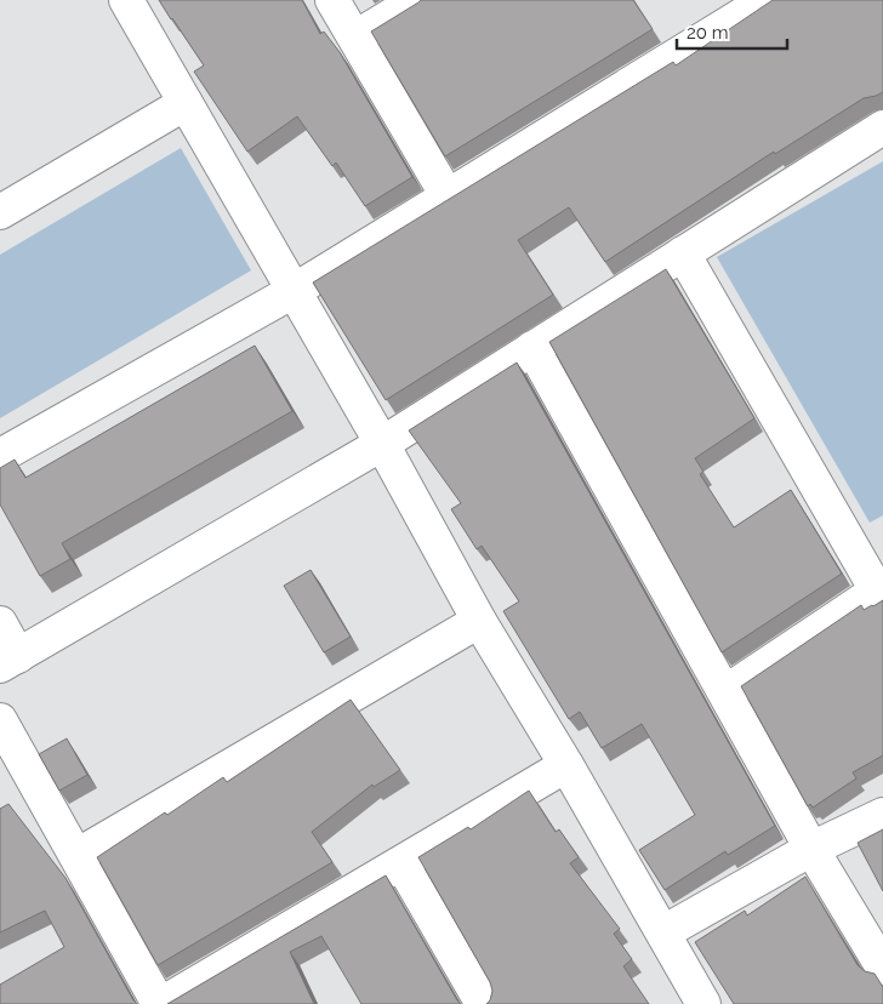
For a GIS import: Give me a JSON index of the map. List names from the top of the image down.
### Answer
{
  "scale_bar": "20 m"
}
